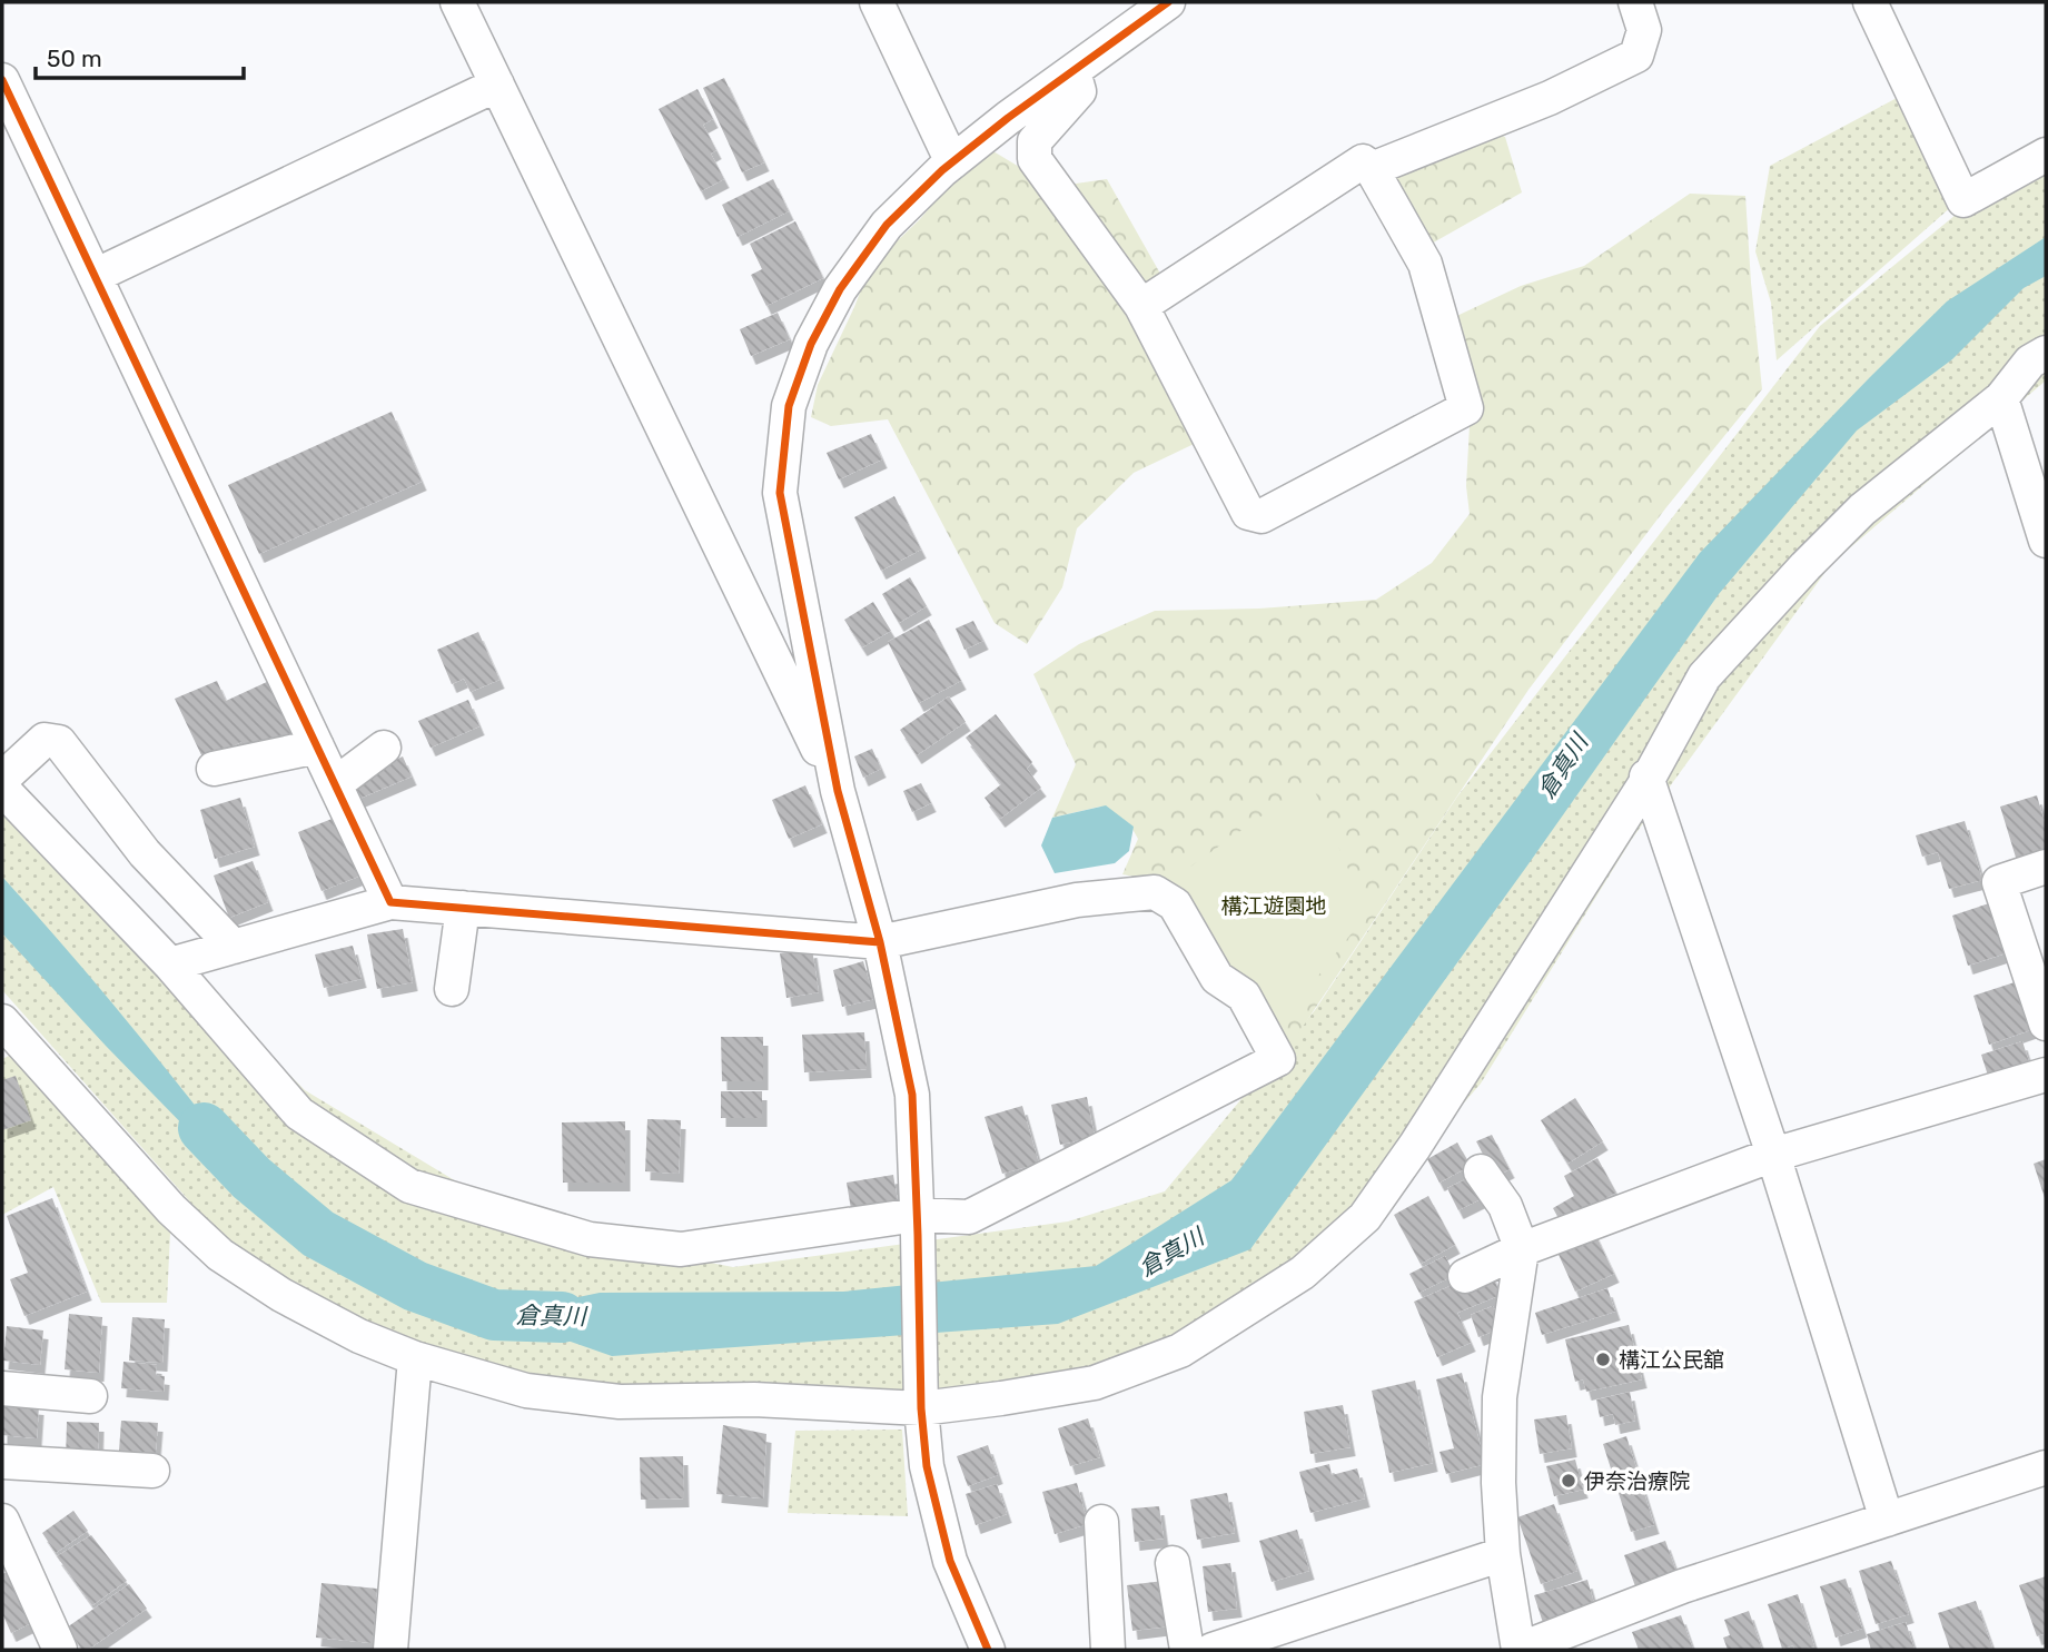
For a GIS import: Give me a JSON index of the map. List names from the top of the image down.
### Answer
{
  "water": ["倉真川"],
  "parks": ["構江遊園地"],
  "places": ["構江公民舘", "伊奈治療院"],
  "scale_bar": "50 m"
}
